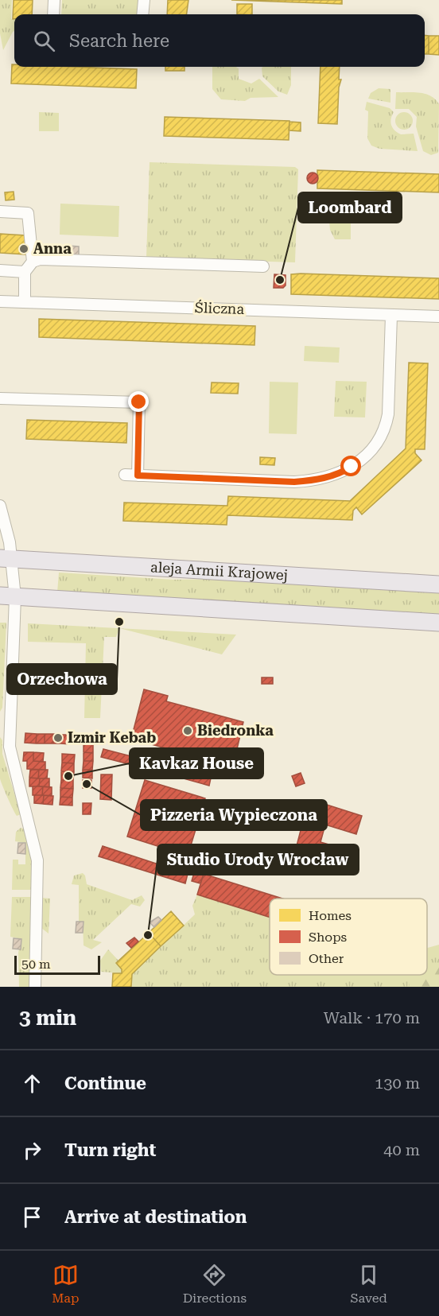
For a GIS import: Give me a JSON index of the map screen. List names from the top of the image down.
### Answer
{
  "streets": {
    "main road": ["aleja Armii Krajowej"],
    "street": ["Śliczna"]
  },
  "places": [
    "Anna",
    "Loombard",
    "Orzechowa",
    "Biedronka",
    "Izmir Kebab",
    "Kavkaz House",
    "Pizzeria Wypieczona",
    "Studio Urody Wrocław"
  ],
  "legend": ["Homes", "Shops", "Other"],
  "scale_bar": "50 m",
  "page": {
    "search": "Search here",
    "scale": "50 m",
    "heading": ["3 min", "Walk · 170 m"],
    "list": [
      ["Continue", "130 m"],
      ["Turn right", "40 m"],
      "Arrive at destination"
    ],
    "nav": ["Map", "Directions", "Saved"]
  }
}
